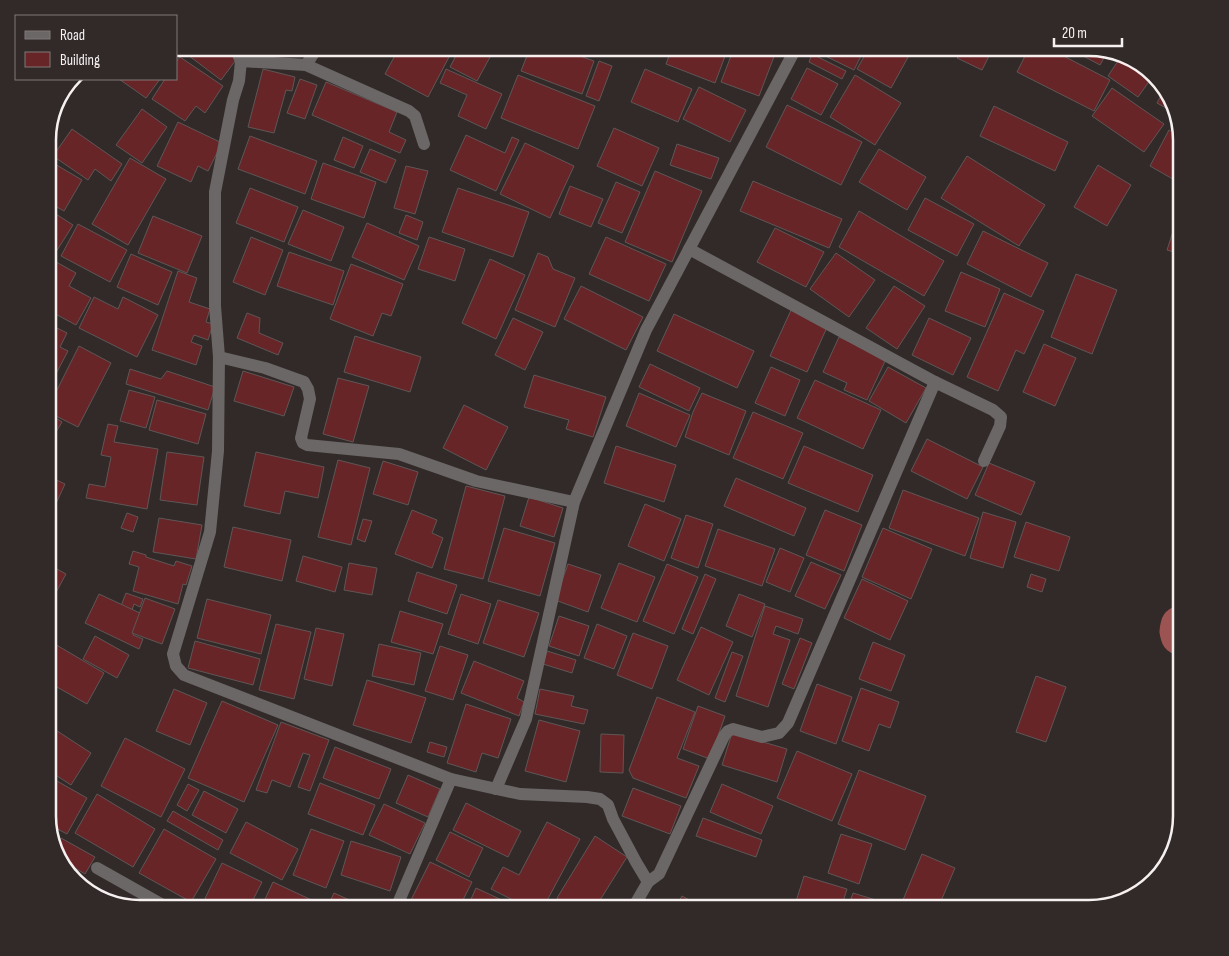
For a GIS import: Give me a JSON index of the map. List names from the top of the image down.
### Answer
{
  "legend": ["Road", "Building"],
  "scale_bar": "20 m"
}
